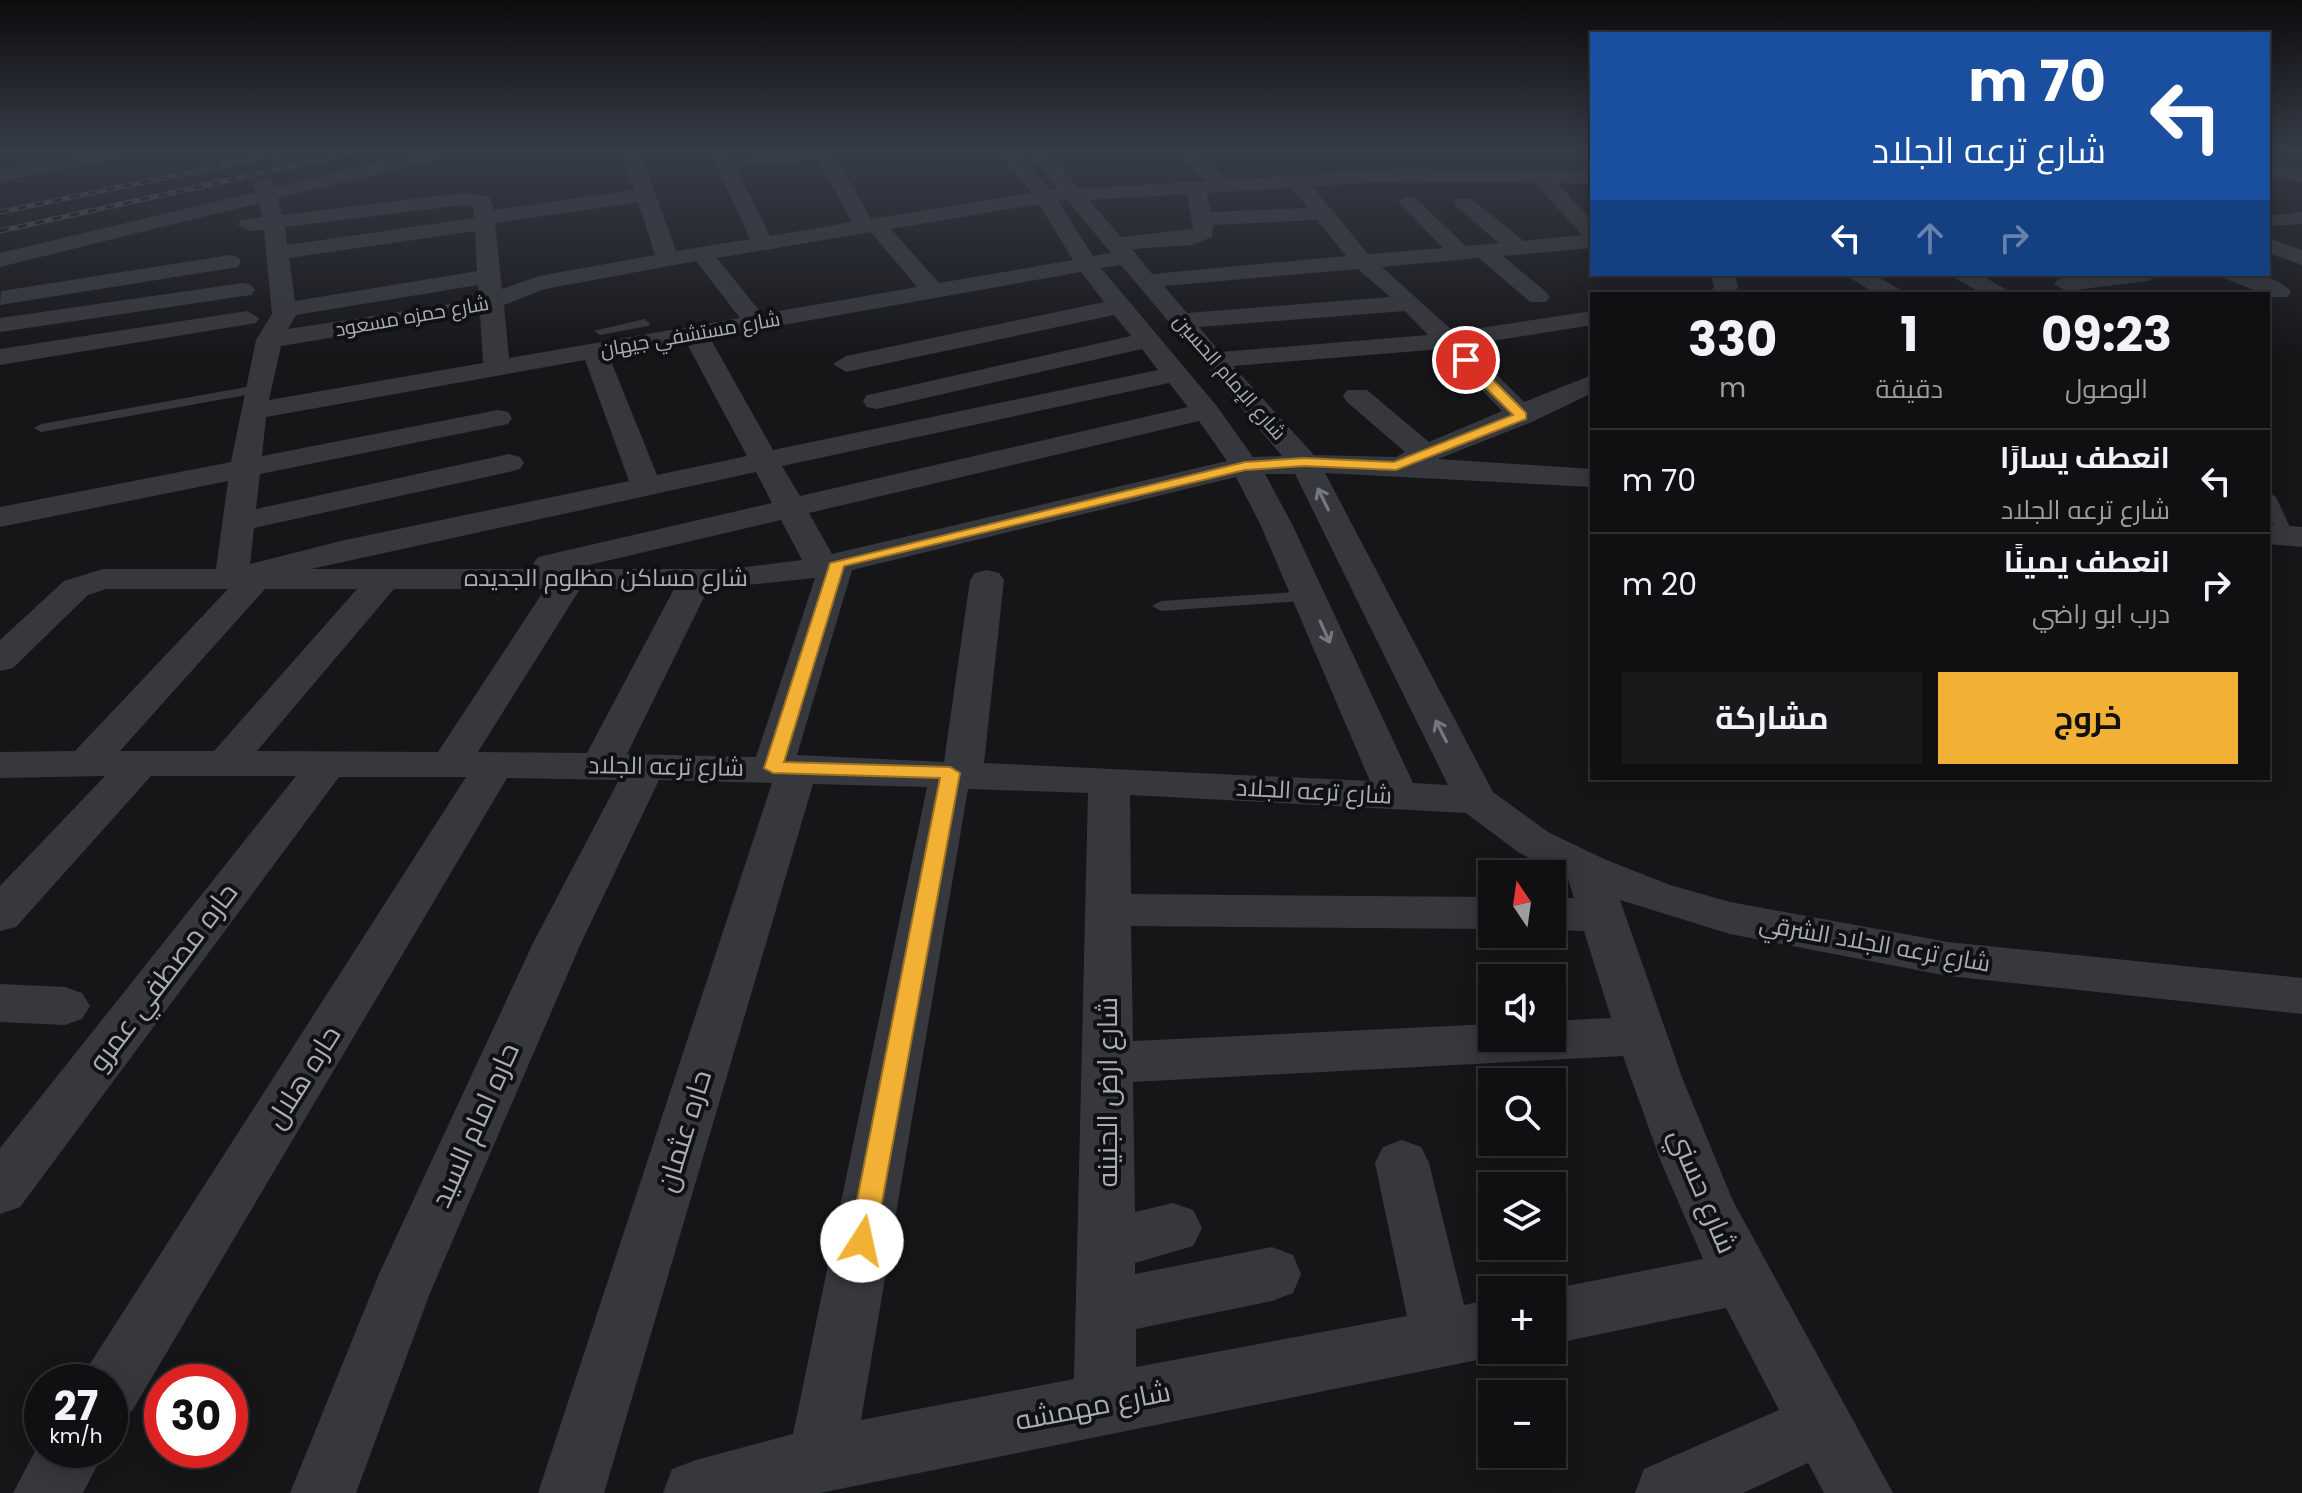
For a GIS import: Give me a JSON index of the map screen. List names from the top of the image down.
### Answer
{
  "streets": {
    "street": [
      "شارع حمزه مسعود",
      "شارع مستشفي جيهان",
      "شارع الإمام الحسين",
      "شارع مساكن مظلوم الجديده",
      "شارع ترعه الجلاد",
      "شارع ترعه الجلاد الشرقي",
      "حاره مصطفي عمرو",
      "حاره هلال",
      "شارع ارض الجنينه",
      "حاره امام السيد",
      "حاره عثمان",
      "شارع حسني",
      "شارع مهمشه"
    ]
  },
  "crossings": [
    ["شارع مستشفي جيهان", "شارع الإمام الحسين"],
    ["شارع الإمام الحسين", "شارع مساكن مظلوم الجديده"],
    ["شارع الإمام الحسين", "شارع ترعه الجلاد"],
    ["شارع الإمام الحسين", "شارع ترعه الجلاد الشرقي"],
    ["شارع مساكن مظلوم الجديده", "حاره هلال"],
    ["شارع مساكن مظلوم الجديده", "حاره امام السيد"],
    ["شارع مساكن مظلوم الجديده", "حاره عثمان"],
    ["شارع ترعه الجلاد", "شارع ترعه الجلاد الشرقي"],
    ["شارع ترعه الجلاد", "حاره مصطفي عمرو"],
    ["شارع ترعه الجلاد", "حاره هلال"],
    ["شارع ترعه الجلاد", "شارع ارض الجنينه"],
    ["شارع ترعه الجلاد", "حاره امام السيد"],
    ["شارع ترعه الجلاد", "حاره عثمان"],
    ["شارع ترعه الجلاد الشرقي", "شارع حسني"],
    ["شارع ارض الجنينه", "شارع مهمشه"]
  ],
  "north": "top",
  "page": {
    "turn": ["70 m", "شارع ترعه الجلاد"],
    "eta": [
      "09:23",
      "الوصول",
      "1",
      "دقيقة",
      "330",
      "m"
    ],
    "list": [
      {
        "name": "انعطف يسارًا",
        "note": "شارع ترعه الجلاد",
        "value": "70 m"
      },
      {
        "name": "انعطف يمينًا",
        "note": "درب ابو راضي",
        "value": "20 m"
      }
    ],
    "buttons": ["خروج", "مشاركة"],
    "map_buttons": ["+", "−"],
    "speed": "27 km/h",
    "limit": "30"
  }
}
